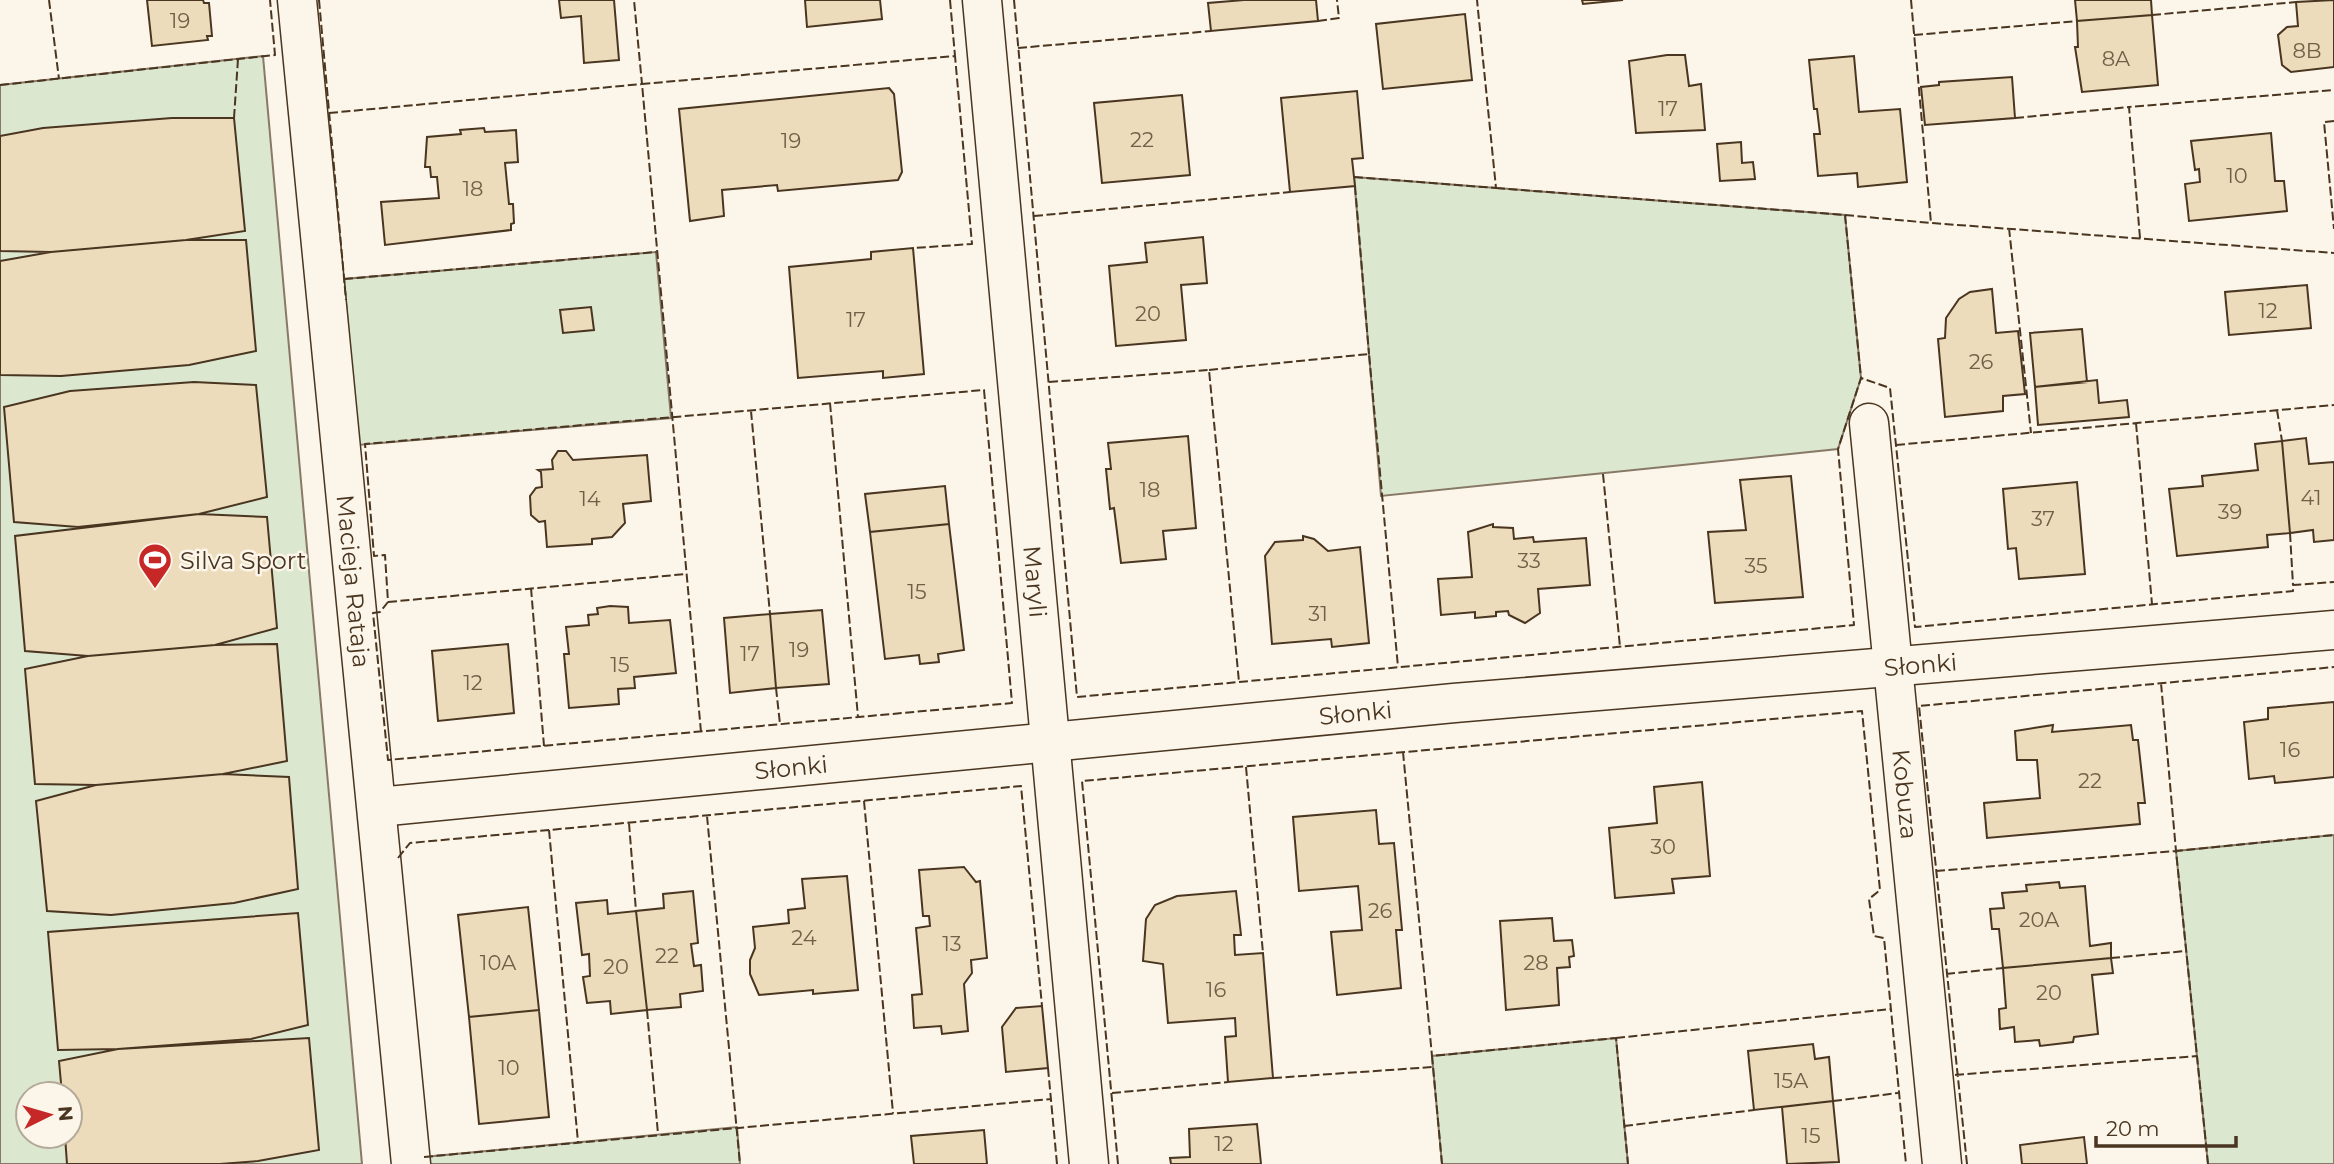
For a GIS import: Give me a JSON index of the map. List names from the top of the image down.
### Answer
{
  "streets": {
    "street": [
      "Macieja Rataja",
      "Maryli",
      "Słonki",
      "Kobuza"
    ]
  },
  "crossings": [
    ["Macieja Rataja", "Słonki"],
    ["Maryli", "Słonki"],
    ["Słonki", "Kobuza"]
  ],
  "places": {
    "sports": ["Silva Sport"]
  },
  "house_numbers": [
    "19",
    "8B",
    "8A",
    "17",
    "22",
    "19",
    "10",
    "18",
    "12",
    "20",
    "17",
    "26",
    "18",
    "41",
    "14",
    "39",
    "37",
    "33",
    "35",
    "15",
    "31",
    "19",
    "17",
    "15",
    "12",
    "16",
    "22",
    "30",
    "26",
    "20A",
    "24",
    "13",
    "22",
    "10A",
    "28",
    "20",
    "16",
    "20",
    "10",
    "15A",
    "15",
    "12"
  ],
  "scale_bar": "20 m",
  "north": "right"
}
